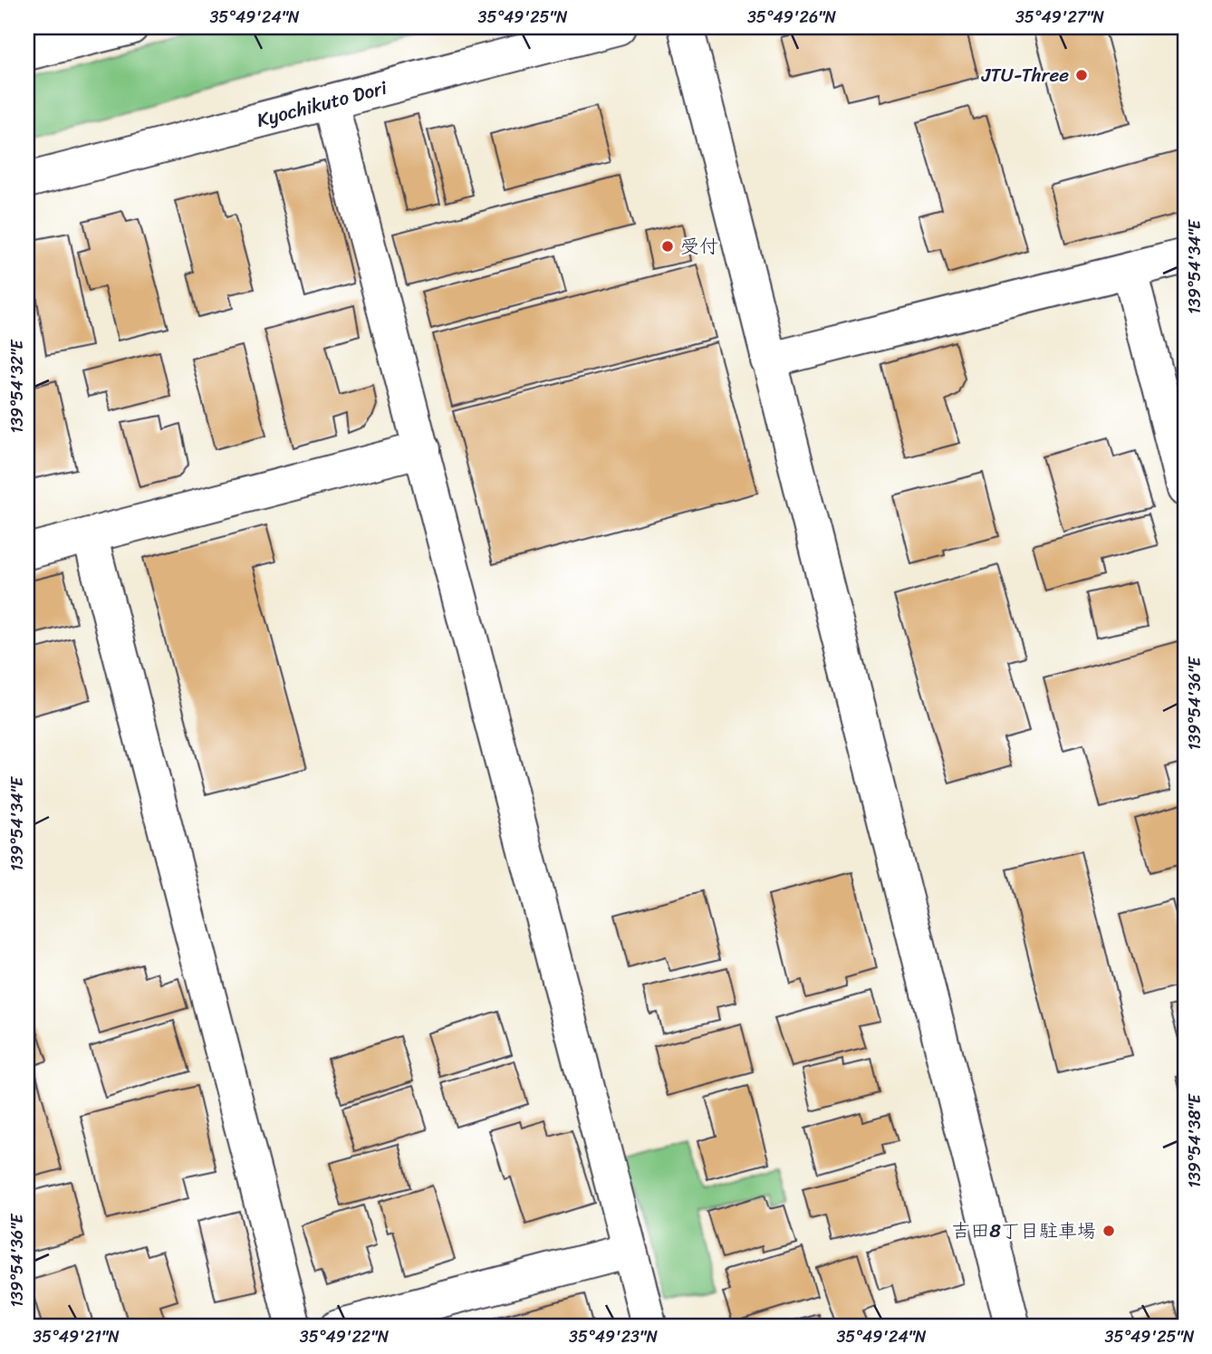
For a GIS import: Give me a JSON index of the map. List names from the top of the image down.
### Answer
{
  "streets": {
    "street": ["Kyochikuto Dori"]
  },
  "places": ["JTU-Three", "受付", "吉田8丁目駐車場"],
  "coordinates": [
    "35°49'24\"N",
    "35°49'25\"N",
    "35°49'26\"N",
    "35°49'27\"N",
    "139°54'34\"E",
    "139°54'32\"E",
    "139°54'36\"E",
    "139°54'38\"E",
    "35°49'21\"N",
    "35°49'22\"N",
    "35°49'23\"N"
  ]
}
